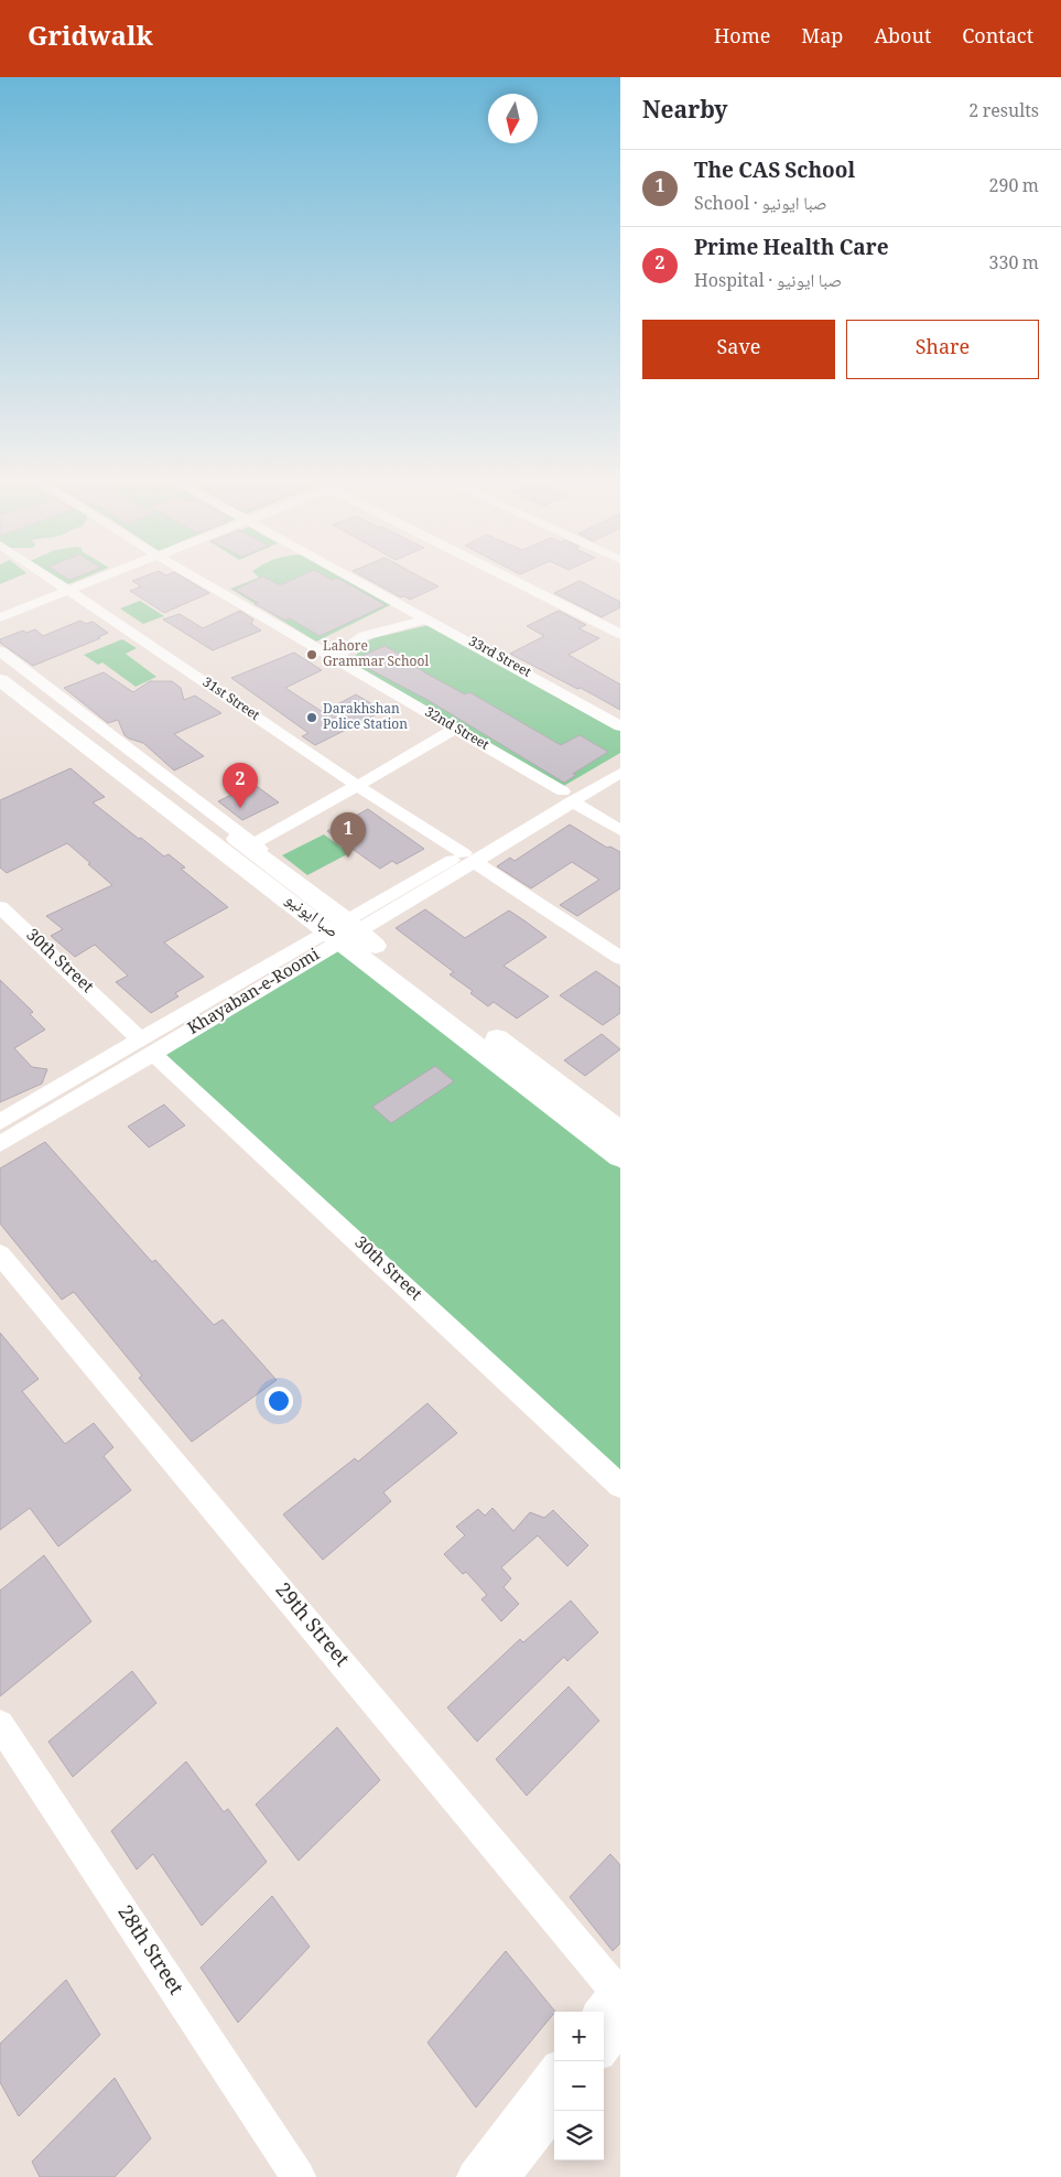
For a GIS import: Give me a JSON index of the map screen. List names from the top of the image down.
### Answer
{
  "streets": {
    "main road": ["صبا ایونیو"],
    "street": [
      "33rd Street",
      "31st Street",
      "32nd Street",
      "30th Street",
      "Khayaban-e-Roomi",
      "29th Street",
      "28th Street"
    ]
  },
  "crossings": [
    ["31st Street", "Khayaban-e-Roomi"],
    ["32nd Street", "Khayaban-e-Roomi"],
    ["صبا ایونیو", "Khayaban-e-Roomi"],
    ["30th Street", "Khayaban-e-Roomi"]
  ],
  "places": ["Lahore Grammar School", "Darakhshan Police Station"],
  "north": "bottom",
  "page": {
    "header": "Gridwalk",
    "nav": [
      "Home",
      "Map",
      "About",
      "Contact"
    ],
    "heading": ["Nearby", "2 results"],
    "list": [
      {
        "mark": "1",
        "name": "The CAS School",
        "note": "School · صبا ایونیو",
        "value": "290 m"
      },
      {
        "mark": "2",
        "name": "Prime Health Care",
        "note": "Hospital · صبا ایونیو",
        "value": "330 m"
      }
    ],
    "buttons": ["Save", "Share"],
    "pins": ["2", "1"],
    "map_buttons": ["+", "−"]
  }
}
